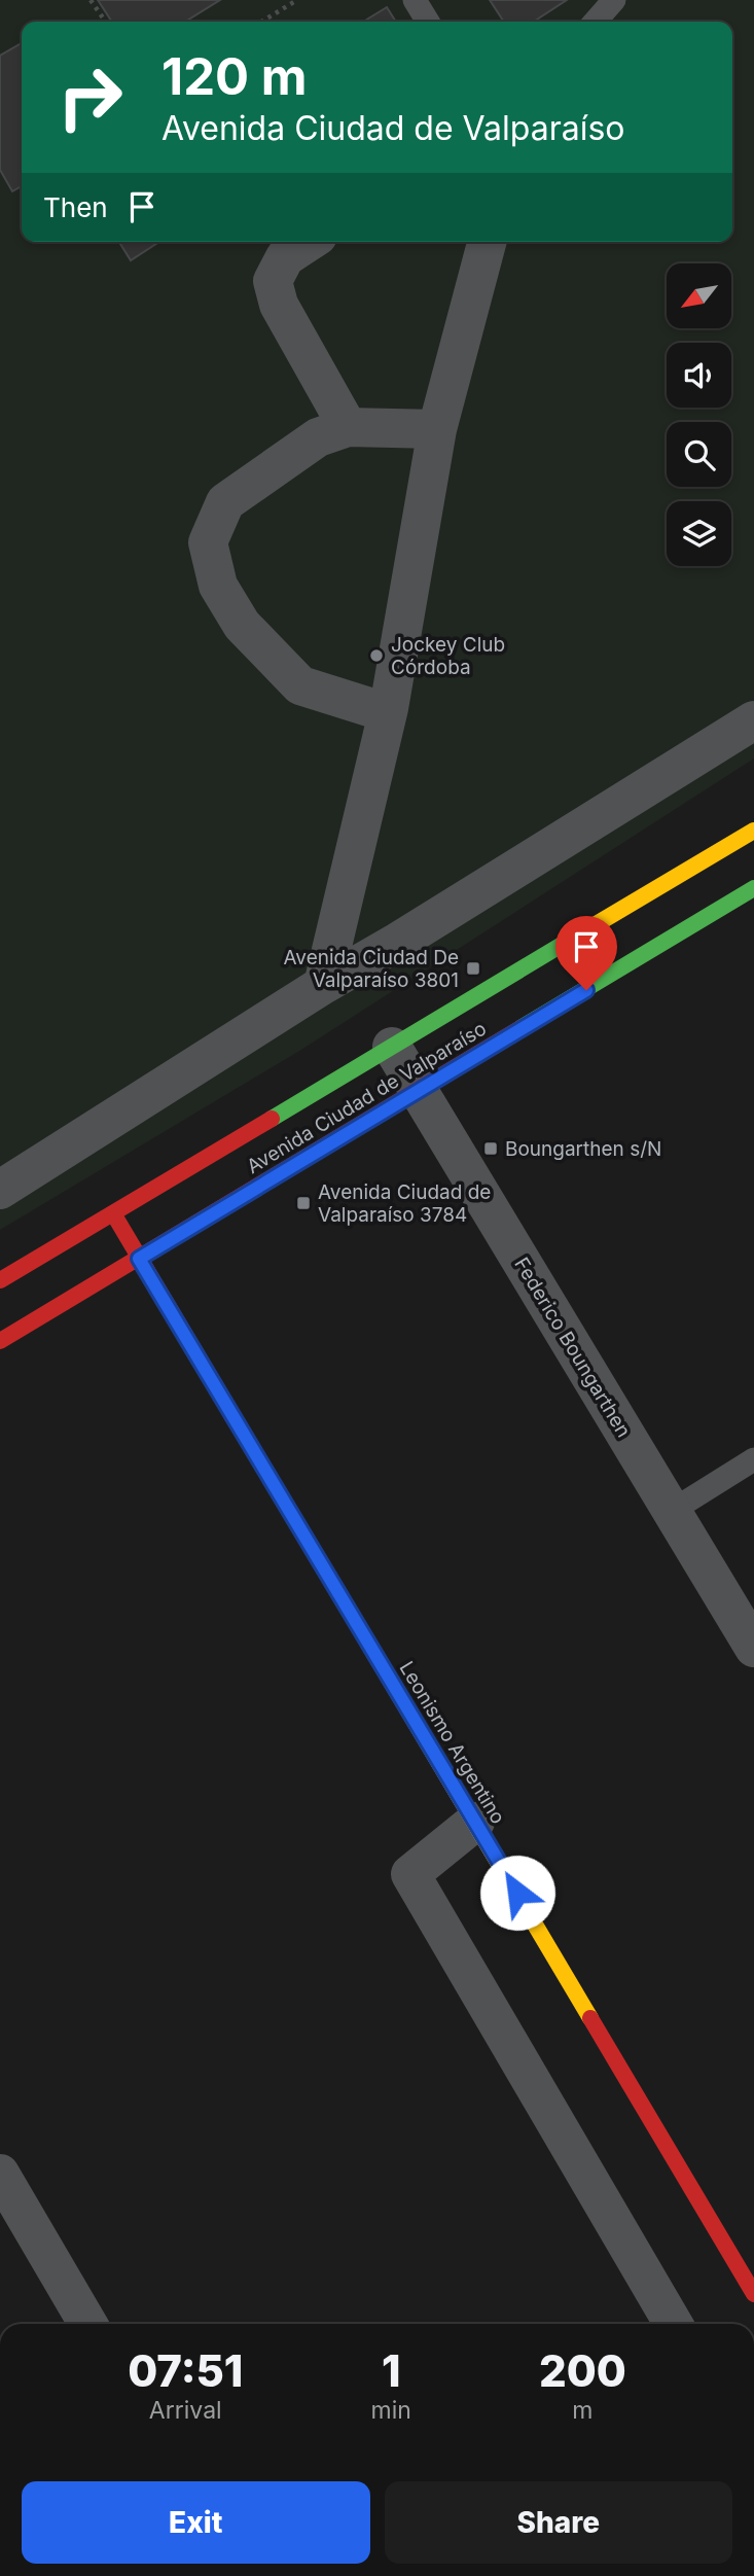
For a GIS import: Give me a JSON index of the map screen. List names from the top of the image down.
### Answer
{
  "streets": {
    "main road": ["Avenida Ciudad de Valparaíso", "Leonismo Argentino"],
    "street": ["Federico Boungarthen"]
  },
  "crossings": [
    ["Avenida Ciudad de Valparaíso", "Federico Boungarthen"],
    ["Avenida Ciudad de Valparaíso", "Leonismo Argentino"]
  ],
  "places": {
    "other": ["Jockey Club Córdoba"],
    "transit": ["Avenida Ciudad De Valparaíso 3801", "Boungarthen s/N", "Avenida Ciudad de Valparaíso 3784"]
  },
  "north": "bottom left",
  "page": {
    "turn": ["120 m", "Avenida Ciudad de Valparaíso"],
    "then": "Then",
    "eta": [
      "07:51",
      "Arrival",
      "1",
      "min",
      "200",
      "m"
    ],
    "buttons": ["Exit", "Share"]
  }
}
